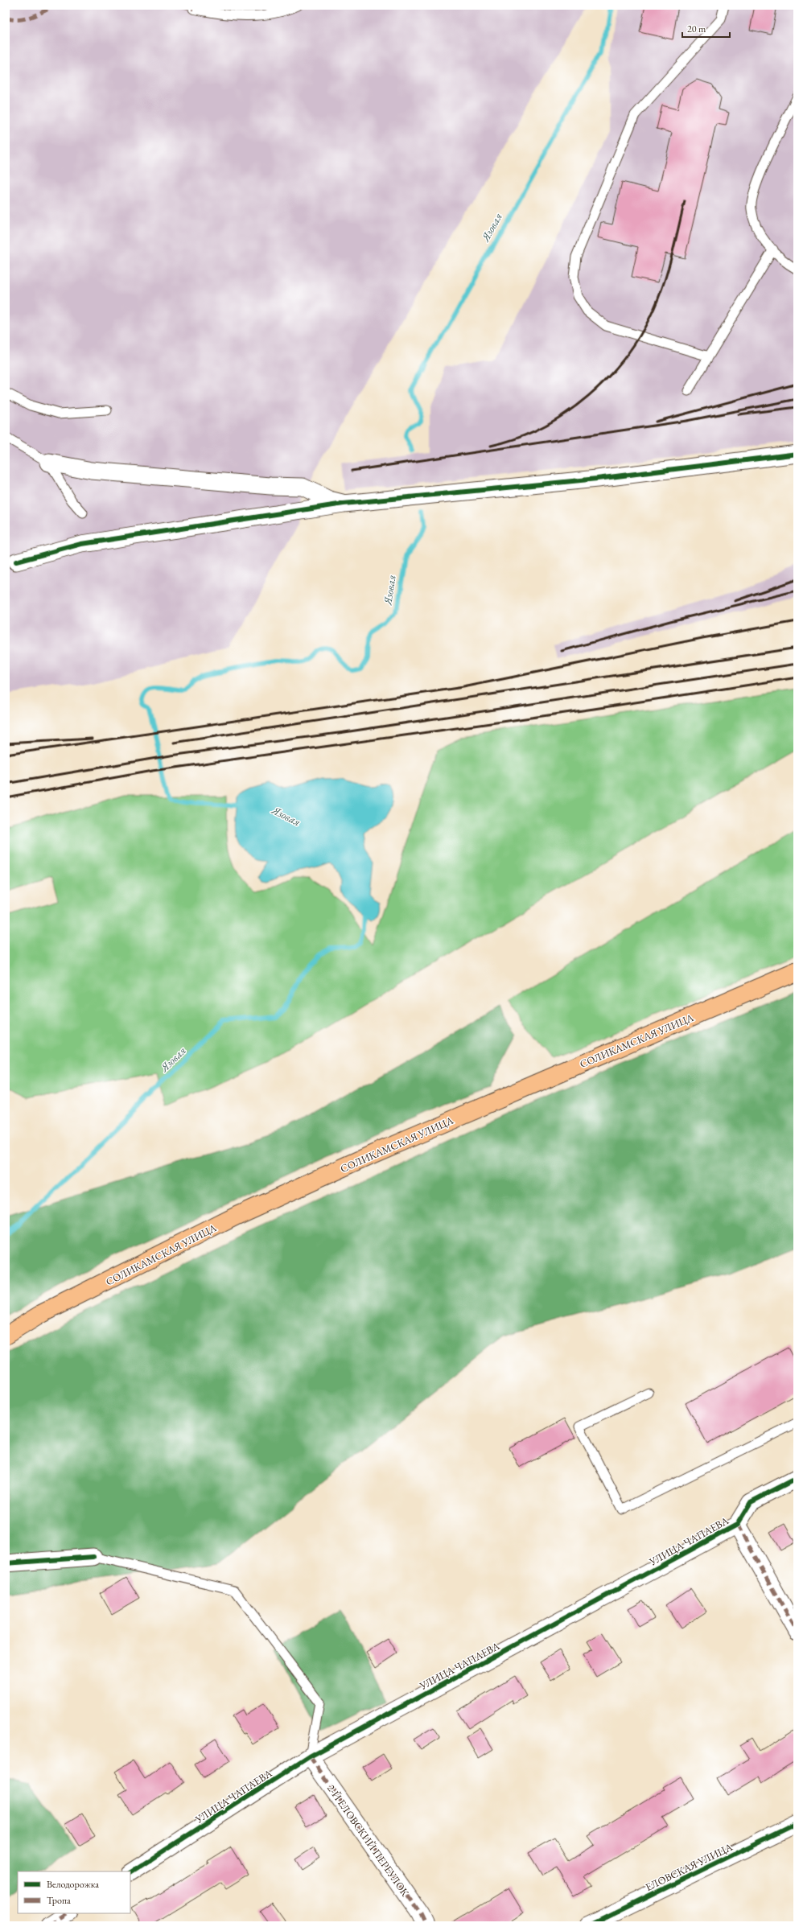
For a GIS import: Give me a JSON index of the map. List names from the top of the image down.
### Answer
{
  "streets": {
    "main road": ["СОЛИКАМСКАЯ УЛИЦА"],
    "street": ["УЛИЦА ЧАПАЕВА", "2-Й ЕЛОВСКИЙ ПЕРЕУЛОК", "ЕЛОВСКАЯ УЛИЦА"]
  },
  "crossings": [
    ["УЛИЦА ЧАПАЕВА", "2-Й ЕЛОВСКИЙ ПЕРЕУЛОК"]
  ],
  "water": ["Язовая"],
  "legend": ["Велодорожка", "Тропа"],
  "scale_bar": "20 m"
}
